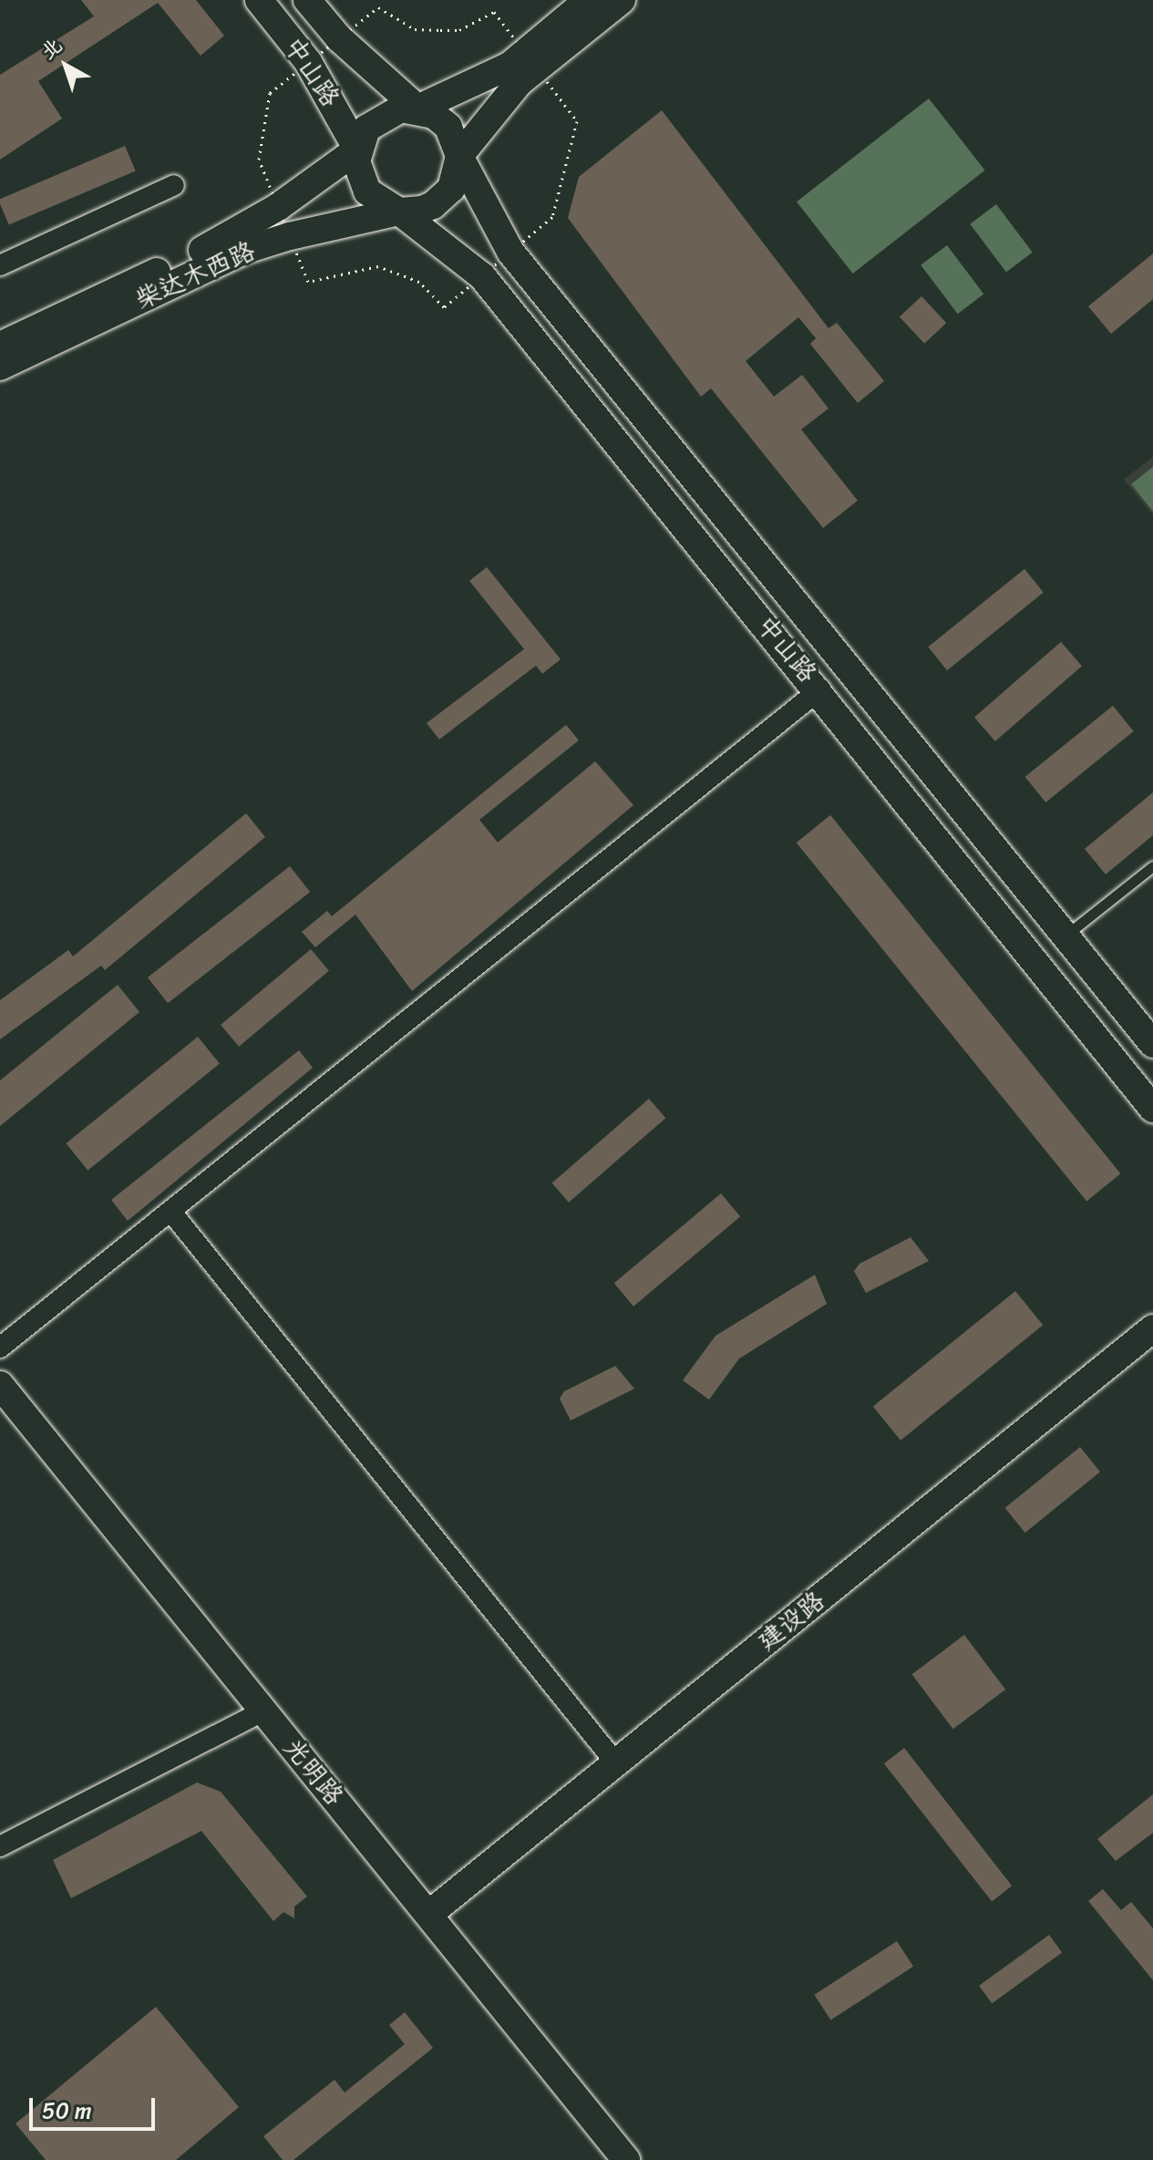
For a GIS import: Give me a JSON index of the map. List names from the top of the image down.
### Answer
{
  "streets": {
    "main road": [
      "中山路",
      "柴达木西路",
      "建设路",
      "光明路"
    ]
  },
  "crossings": [
    ["中山路", "柴达木西路"],
    ["建设路", "光明路"]
  ],
  "scale_bar": "50 m",
  "north": "top left"
}
